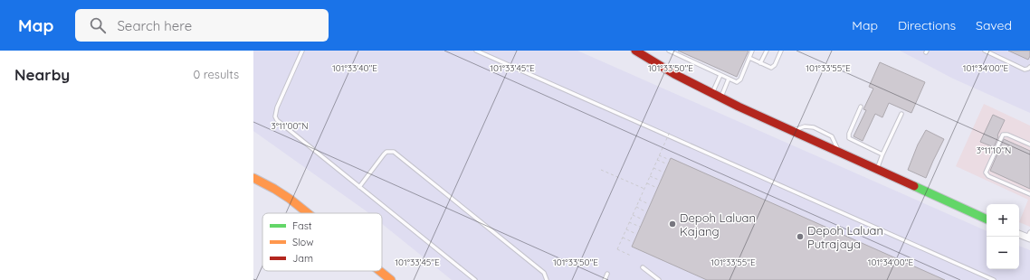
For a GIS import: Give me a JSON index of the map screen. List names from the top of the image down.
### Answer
{
  "places": ["Depoh Laluan Kajang", "Depoh Laluan Putrajaya"],
  "legend": ["Fast", "Slow", "Jam"],
  "page": {
    "header": "Map",
    "search": "Search here",
    "nav": ["Map", "Directions", "Saved"],
    "heading": ["Nearby", "0 results"],
    "map_buttons": ["+", "−"]
  },
  "coordinates": [
    "101°33'55\"E",
    "101°34'00\"E",
    "101°33'40\"E",
    "101°33'45\"E",
    "101°33'50\"E",
    "3°11'00\"N",
    "3°11'10\"N"
  ]
}
